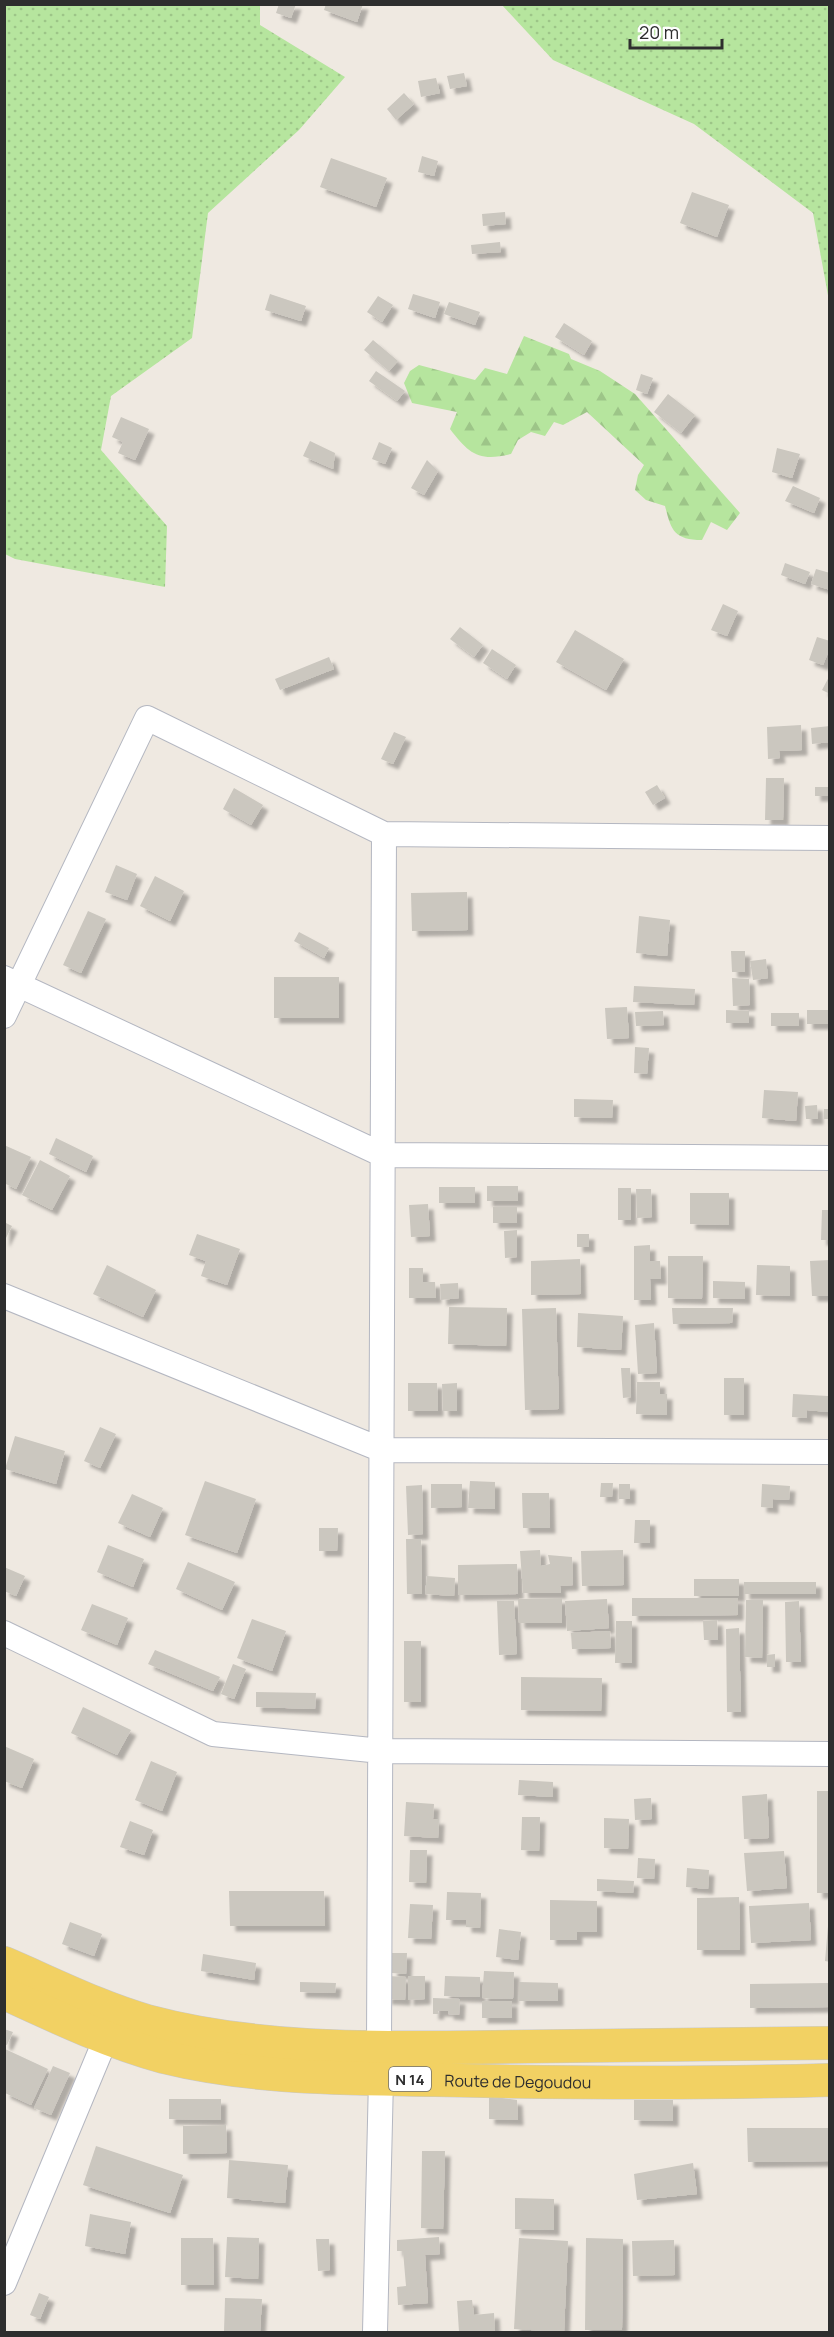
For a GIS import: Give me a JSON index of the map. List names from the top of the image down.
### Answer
{
  "streets": {
    "main road": ["N 14", "Route de Degoudou"]
  },
  "scale_bar": "20 m"
}
